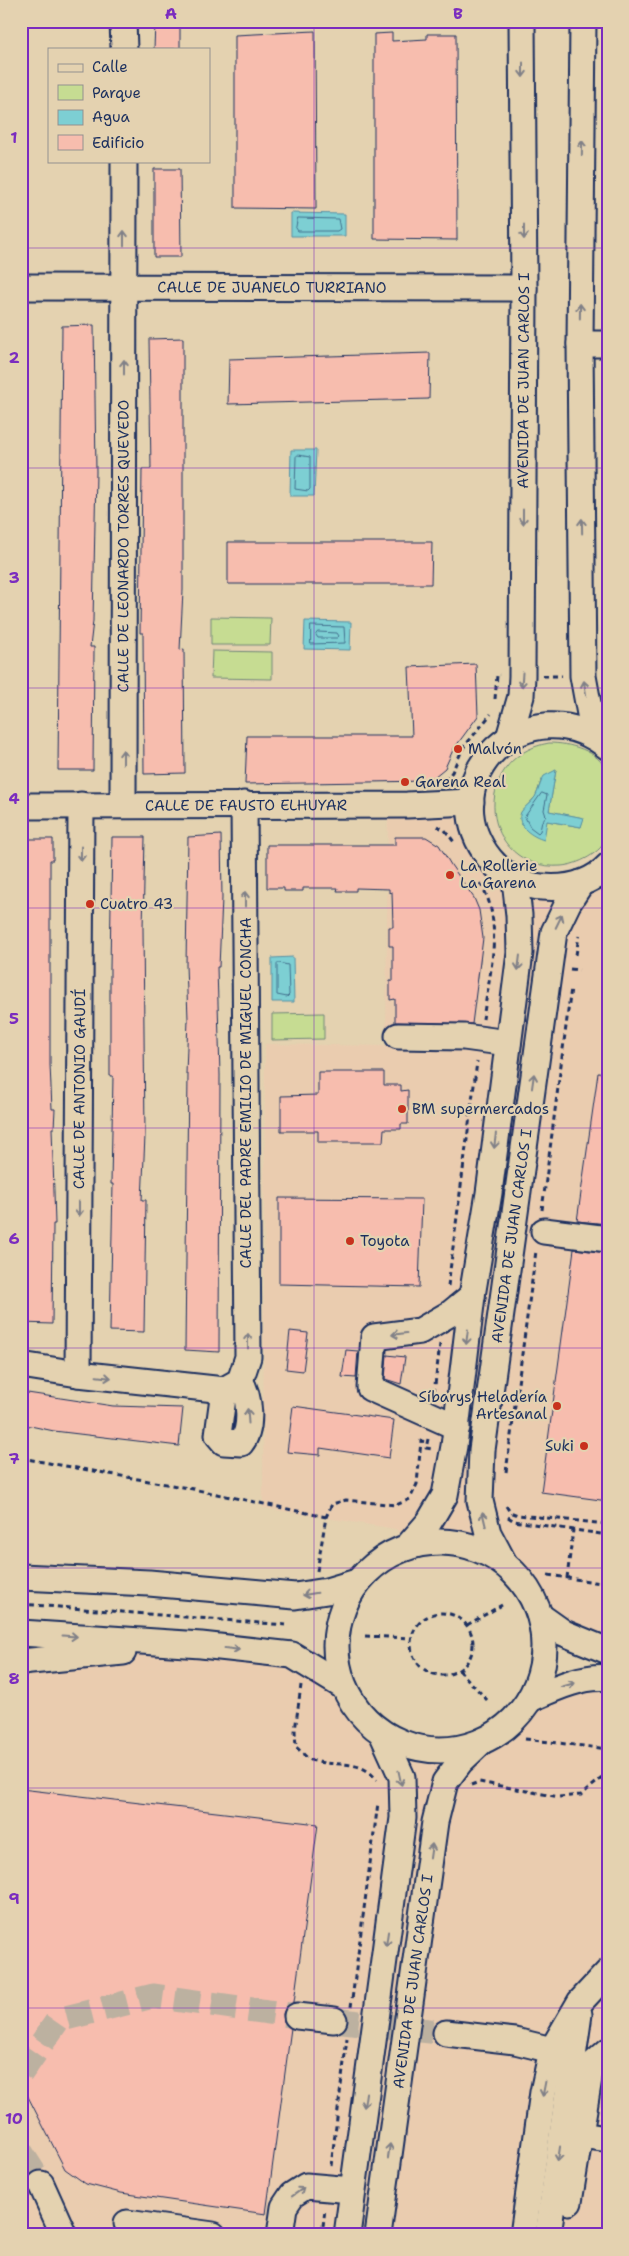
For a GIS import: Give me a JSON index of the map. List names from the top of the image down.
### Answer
{
  "streets": {
    "street": [
      "CALLE DE JUANELO TURRIANO",
      "AVENIDA DE JUAN CARLOS I",
      "CALLE DE LEONARDO TORRES QUEVEDO",
      "CALLE DE FAUSTO ELHUYAR",
      "CALLE DE ANTONIO GAUDÍ",
      "CALLE DEL PADRE EMILIO DE MIGUEL CONCHA"
    ]
  },
  "crossings": [
    ["CALLE DE JUANELO TURRIANO", "AVENIDA DE JUAN CARLOS I"],
    ["CALLE DE JUANELO TURRIANO", "CALLE DE LEONARDO TORRES QUEVEDO"],
    ["CALLE DE LEONARDO TORRES QUEVEDO", "CALLE DE FAUSTO ELHUYAR"],
    ["CALLE DE FAUSTO ELHUYAR", "CALLE DE ANTONIO GAUDÍ"],
    ["CALLE DE FAUSTO ELHUYAR", "CALLE DEL PADRE EMILIO DE MIGUEL CONCHA"],
    ["CALLE DE ANTONIO GAUDÍ", "CALLE DEL PADRE EMILIO DE MIGUEL CONCHA"]
  ],
  "one_way": ["CALLE DE LEONARDO TORRES QUEVEDO", "CALLE DE ANTONIO GAUDÍ", "CALLE DEL PADRE EMILIO DE MIGUEL CONCHA"],
  "places": [
    "Malvón",
    "Garena Real",
    "La Rollerie La Garena",
    "Cuatro 43",
    "BM supermercados",
    "Toyota",
    "Síbarys Heladería Artesanal",
    "Suki"
  ],
  "legend": [
    "Calle",
    "Parque",
    "Agua",
    "Edificio"
  ],
  "grid": {
    "columns": ["A", "B"],
    "rows": [
      "1",
      "2",
      "3",
      "4",
      "5",
      "6",
      "7",
      "8",
      "9",
      "10"
    ]
  }
}
